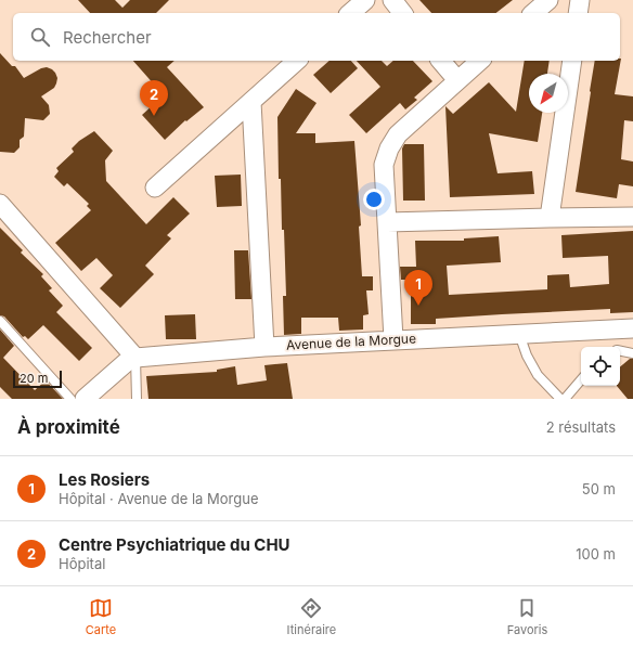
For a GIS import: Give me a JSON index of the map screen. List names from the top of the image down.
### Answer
{
  "streets": {
    "street": ["Avenue de la Morgue"]
  },
  "scale_bar": "20 m",
  "north": "bottom left",
  "page": {
    "search": "Rechercher",
    "pins": ["2", "1"],
    "scale": "20 m",
    "heading": ["À proximité", "2 résultats"],
    "list": [
      {
        "mark": "1",
        "name": "Les Rosiers",
        "note": "Hôpital · Avenue de la Morgue",
        "value": "50 m"
      },
      {
        "mark": "2",
        "name": "Centre Psychiatrique du CHU",
        "note": "Hôpital",
        "value": "100 m"
      }
    ],
    "nav": ["Carte", "Itinéraire", "Favoris"]
  }
}
